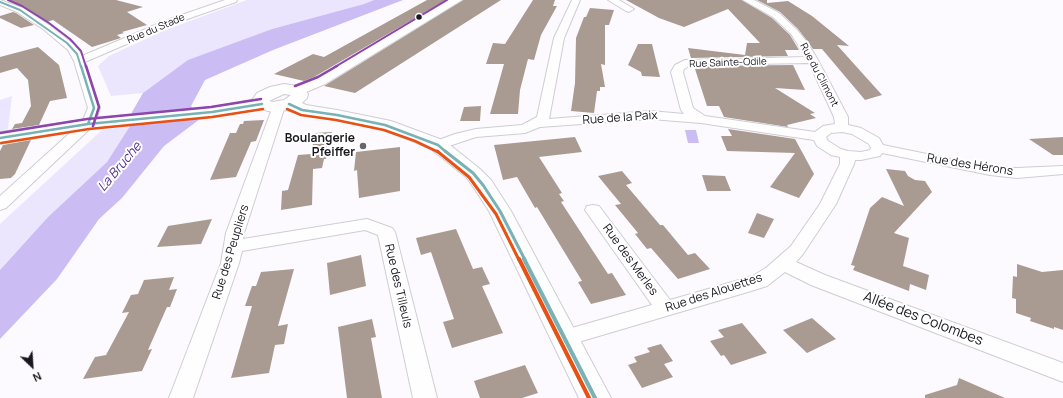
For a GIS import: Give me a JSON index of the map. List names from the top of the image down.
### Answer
{
  "streets": {
    "street": [
      "Rue du Stade",
      "Rue Sainte-Odile",
      "Rue du Climont",
      "Rue de la Paix",
      "Rue des Hérons",
      "Rue des Peupliers",
      "Rue des Merles",
      "Rue des Tilleuls",
      "Rue des Alouettes",
      "Allée des Colombes"
    ]
  },
  "crossings": [
    ["Rue Sainte-Odile", "Rue du Climont"],
    ["Rue Sainte-Odile", "Rue de la Paix"],
    ["Rue des Peupliers", "Rue des Tilleuls"],
    ["Rue des Merles", "Rue des Alouettes"],
    ["Rue des Alouettes", "Allée des Colombes"]
  ],
  "water": ["La Bruche"],
  "places": ["Boulangerie Pfeiffer"],
  "north": "bottom right"
}
